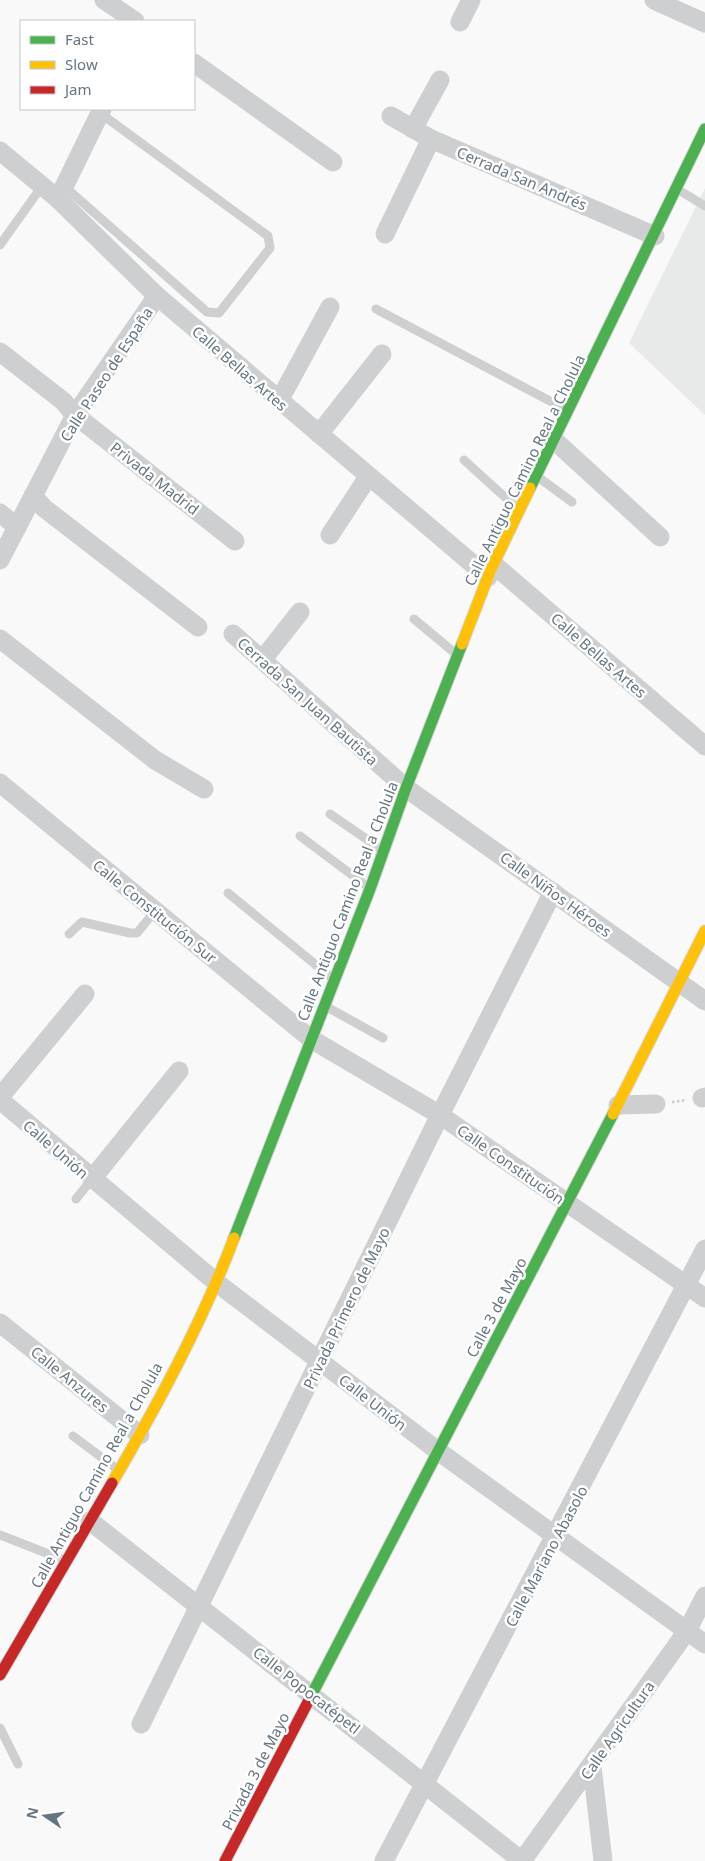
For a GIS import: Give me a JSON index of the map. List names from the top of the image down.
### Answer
{
  "streets": {
    "main road": ["Calle Antiguo Camino Real a Cholula", "Calle 3 de Mayo", "Privada 3 de Mayo"],
    "street": [
      "Cerrada San Andrés",
      "Calle Bellas Artes",
      "Calle Paseo de España",
      "Privada Madrid",
      "Cerrada San Juan Bautista",
      "Calle Niños Héroes",
      "Calle Constitución Sur",
      "Calle Unión",
      "Calle Constitución",
      "Privada Primero de Mayo",
      "Calle Anzures",
      "Calle Mariano Abasolo",
      "Calle Popocatépetl",
      "Calle Agricultura"
    ]
  },
  "crossings": [
    ["Cerrada San Andrés", "Calle Antiguo Camino Real a Cholula"],
    ["Calle Bellas Artes", "Calle Paseo de España"],
    ["Calle Bellas Artes", "Calle Antiguo Camino Real a Cholula"],
    ["Calle Paseo de España", "Privada Madrid"],
    ["Calle Antiguo Camino Real a Cholula", "Cerrada San Juan Bautista"],
    ["Calle Antiguo Camino Real a Cholula", "Calle Niños Héroes"],
    ["Calle Antiguo Camino Real a Cholula", "Calle Constitución Sur"],
    ["Calle Antiguo Camino Real a Cholula", "Calle Unión"],
    ["Calle Antiguo Camino Real a Cholula", "Calle Constitución"],
    ["Calle Antiguo Camino Real a Cholula", "Calle Anzures"],
    ["Calle Antiguo Camino Real a Cholula", "Calle Popocatépetl"],
    ["Cerrada San Juan Bautista", "Calle Niños Héroes"],
    ["Calle Niños Héroes", "Calle 3 de Mayo"],
    ["Calle Niños Héroes", "Privada Primero de Mayo"],
    ["Calle Constitución Sur", "Calle Constitución"],
    ["Calle Unión", "Calle 3 de Mayo"],
    ["Calle Unión", "Privada Primero de Mayo"],
    ["Calle Unión", "Calle Mariano Abasolo"],
    ["Calle Unión", "Calle Agricultura"],
    ["Calle Constitución", "Calle 3 de Mayo"],
    ["Calle Constitución", "Privada Primero de Mayo"],
    ["Calle Constitución", "Calle Mariano Abasolo"],
    ["Calle 3 de Mayo", "Calle Popocatépetl"],
    ["Calle 3 de Mayo", "Privada 3 de Mayo"],
    ["Privada Primero de Mayo", "Calle Popocatépetl"],
    ["Calle Mariano Abasolo", "Calle Popocatépetl"],
    ["Calle Popocatépetl", "Calle Agricultura"],
    ["Calle Popocatépetl", "Privada 3 de Mayo"]
  ],
  "legend": ["Fast", "Slow", "Jam"],
  "north": "left"
}
